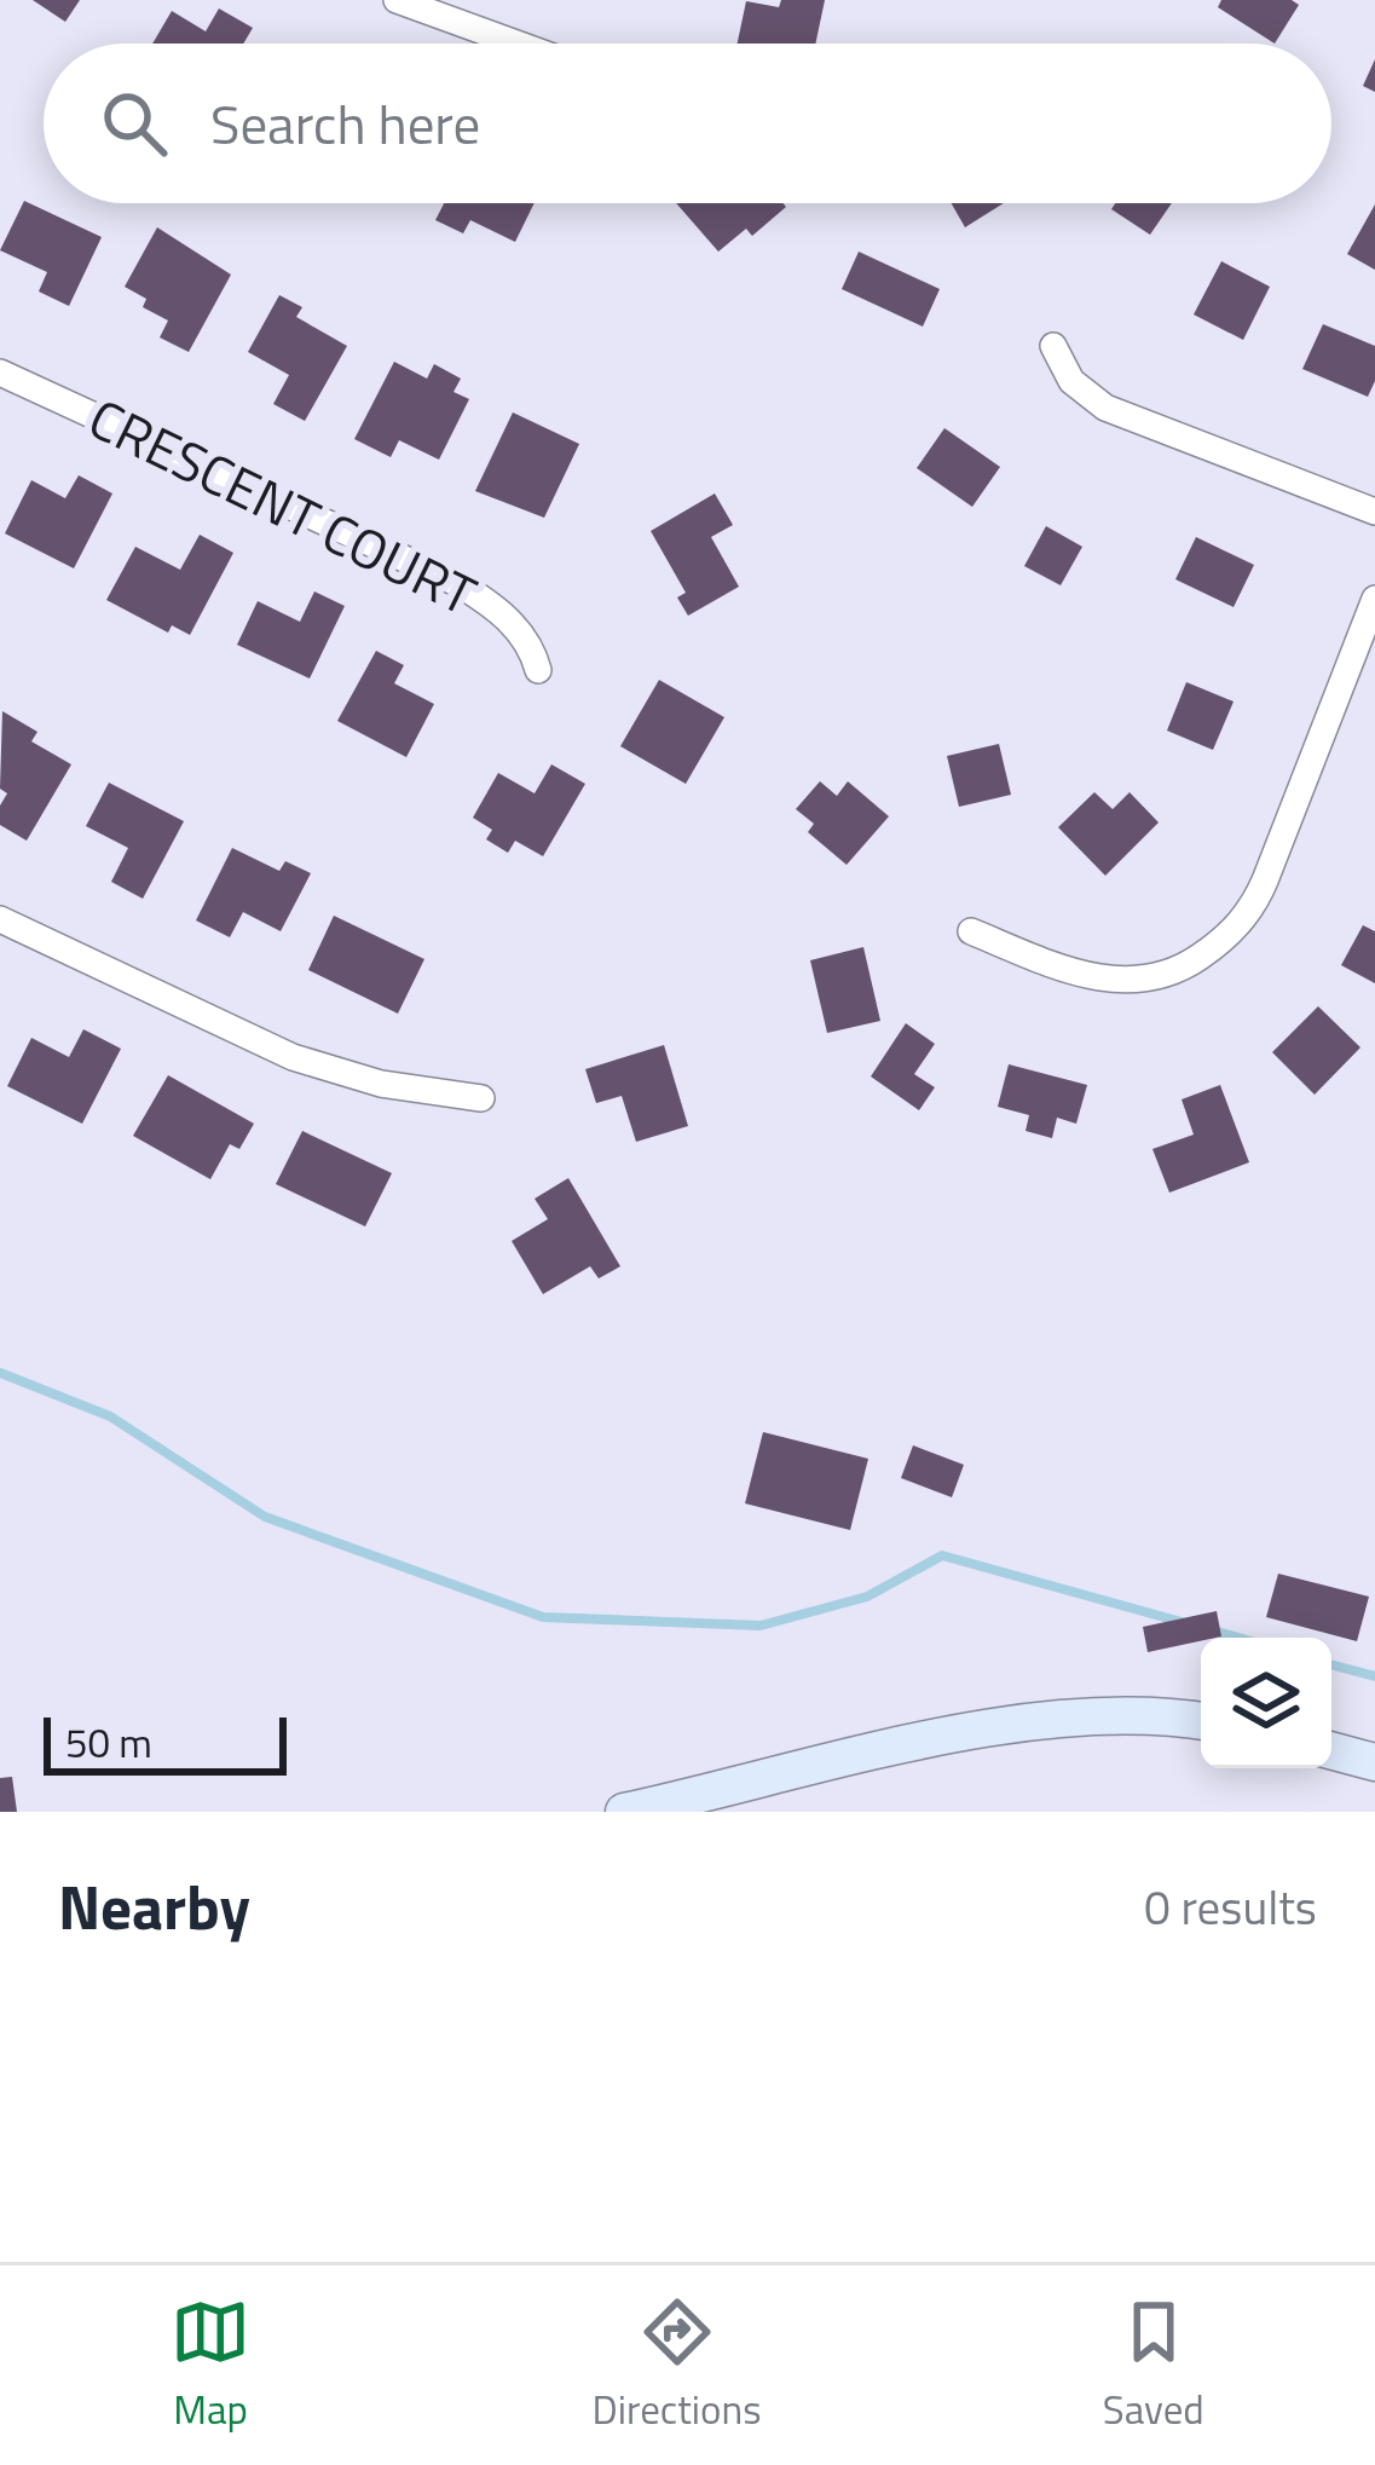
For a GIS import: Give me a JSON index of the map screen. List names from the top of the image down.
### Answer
{
  "streets": {
    "street": ["CRESCENT COURT"]
  },
  "scale_bar": "50 m",
  "page": {
    "search": "Search here",
    "scale": "50 m",
    "heading": ["Nearby", "0 results"],
    "nav": ["Map", "Directions", "Saved"]
  }
}
